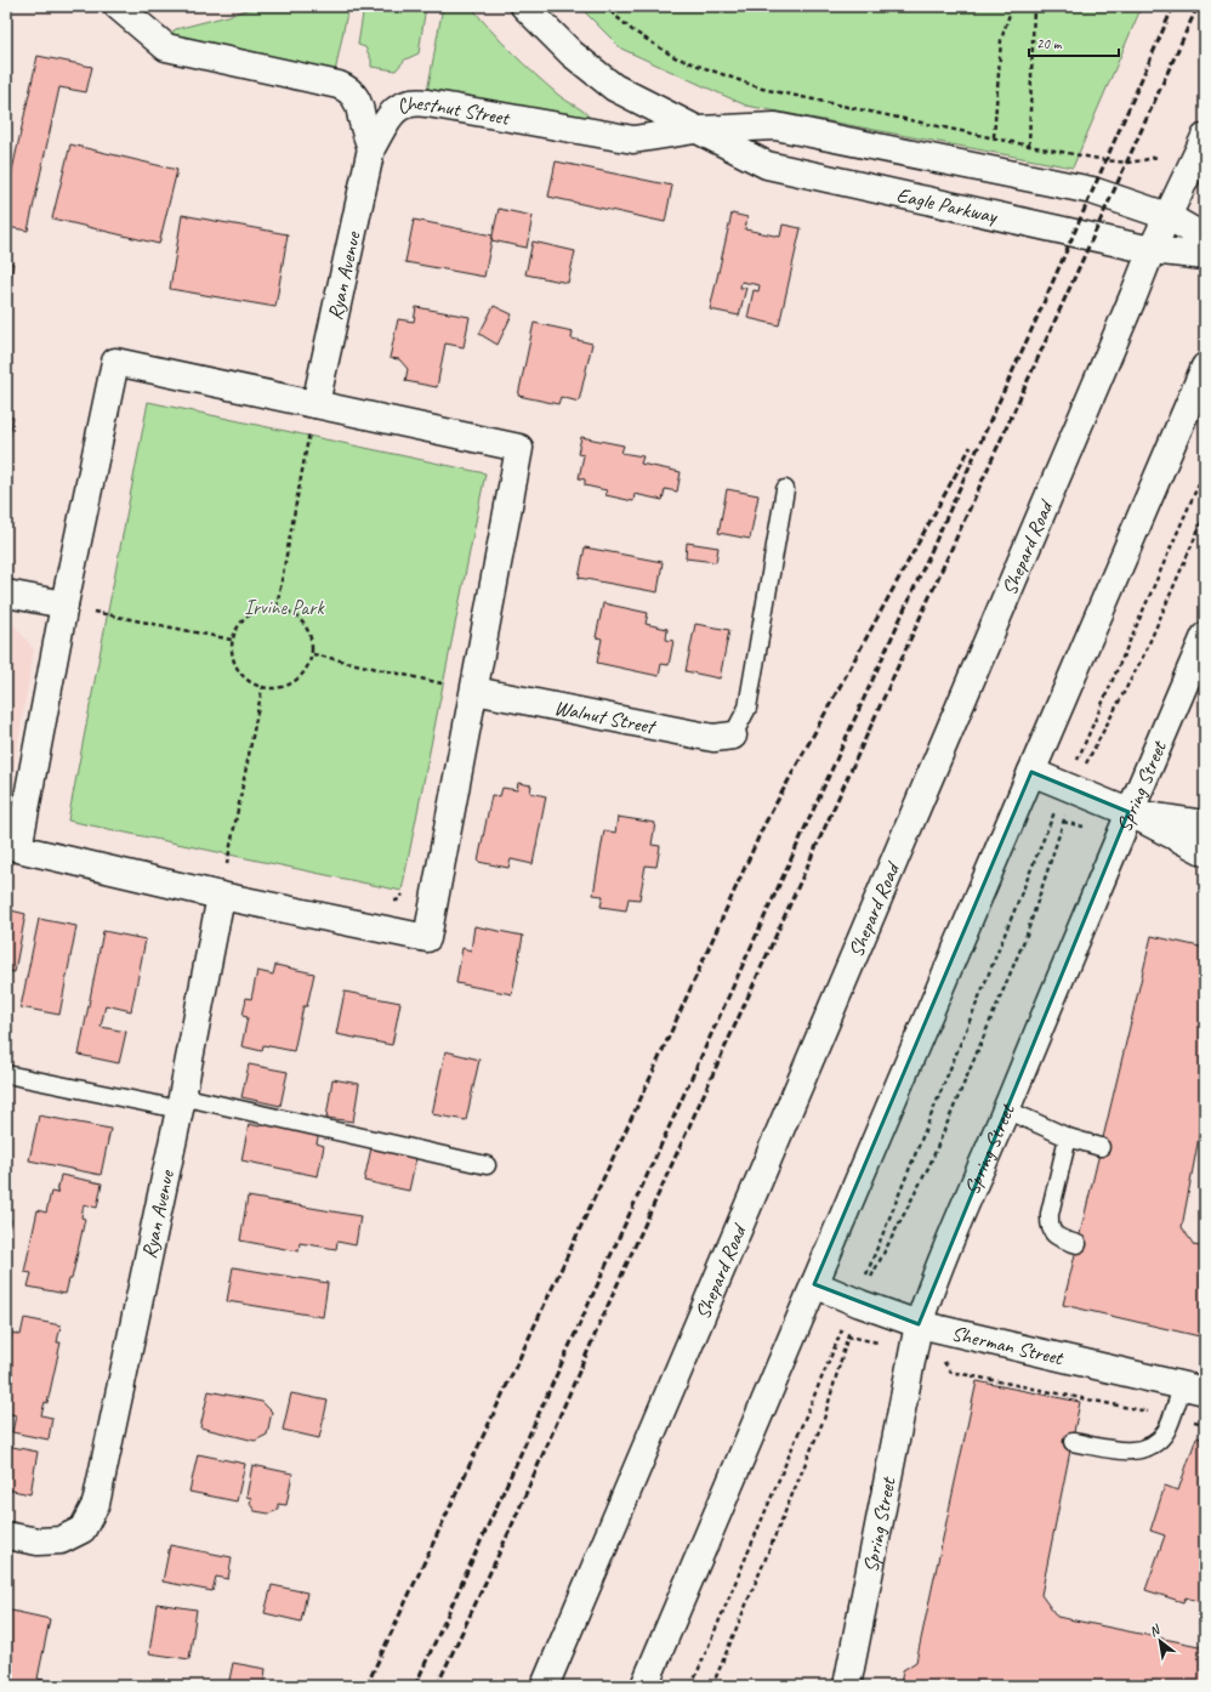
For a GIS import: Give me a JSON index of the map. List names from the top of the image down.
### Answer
{
  "streets": {
    "main road": [
      "Chestnut Street",
      "Eagle Parkway",
      "Ryan Avenue",
      "Shepard Road",
      "Walnut Street",
      "Spring Street",
      "Sherman Street"
    ]
  },
  "crossings": [
    ["Chestnut Street", "Eagle Parkway"],
    ["Chestnut Street", "Ryan Avenue"],
    ["Eagle Parkway", "Shepard Road"],
    ["Spring Street", "Sherman Street"]
  ],
  "parks": ["Irvine Park"],
  "scale_bar": "20 m",
  "north": "top left"
}
